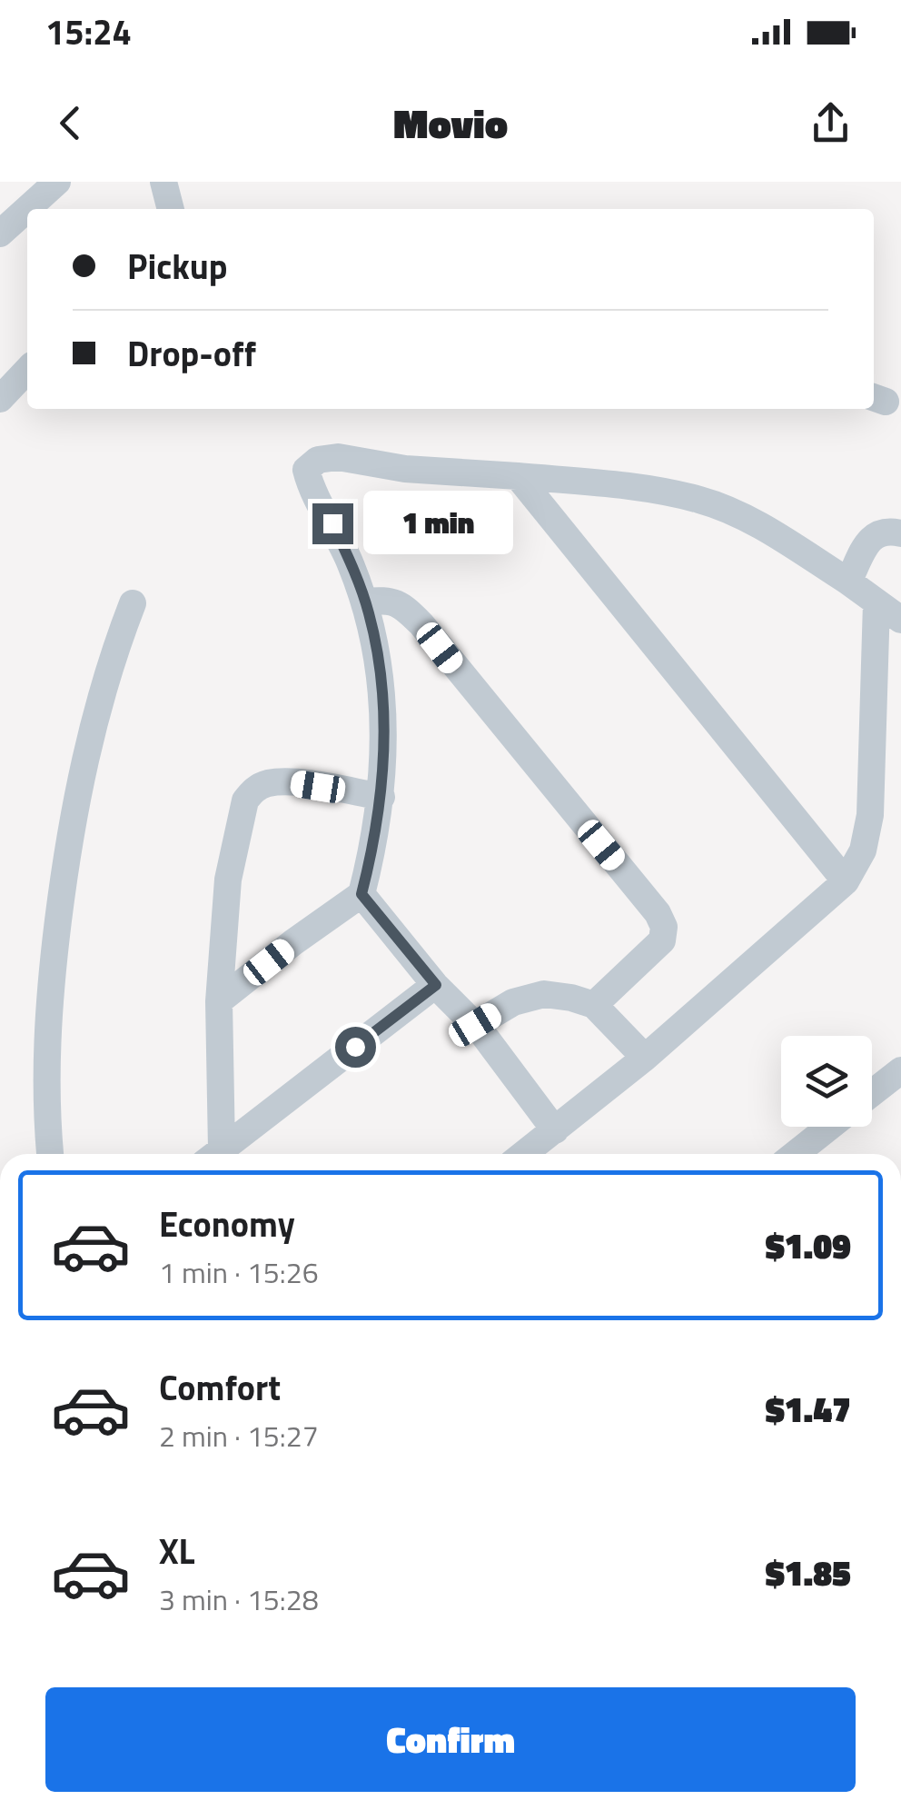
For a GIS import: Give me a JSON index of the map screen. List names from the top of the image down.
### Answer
{
  "page": {
    "status": "15:24",
    "header": "Movio",
    "banner": ["Pickup", "Drop-off"],
    "bubble": "1 min",
    "list": [
      {
        "name": "Economy",
        "note": "1 min · 15:26",
        "value": "$1.09"
      },
      {
        "name": "Comfort",
        "note": "2 min · 15:27",
        "value": "$1.47"
      },
      {
        "name": "XL",
        "note": "3 min · 15:28",
        "value": "$1.85"
      }
    ],
    "buttons": "Confirm"
  }
}
